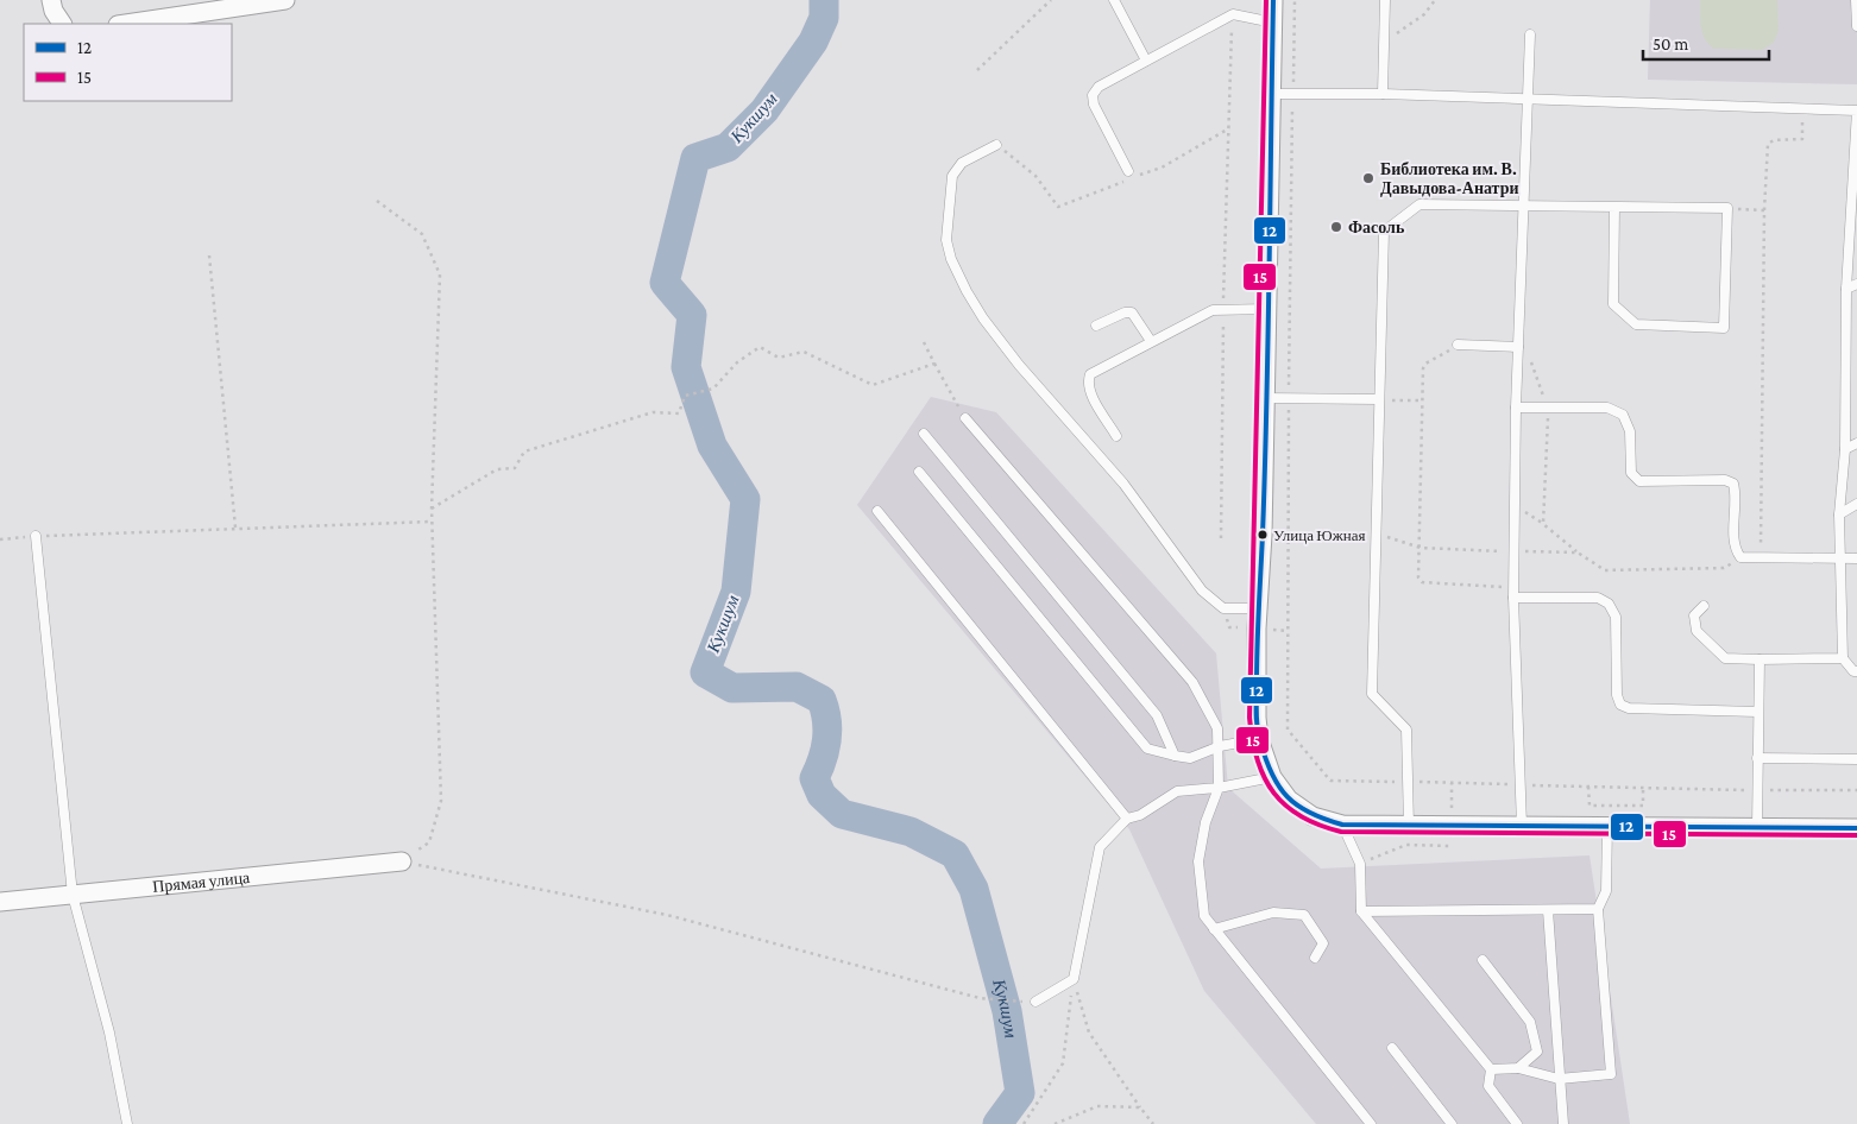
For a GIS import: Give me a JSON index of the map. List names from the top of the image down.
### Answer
{
  "streets": {
    "street": ["Прямая улица"]
  },
  "water": ["Кукшум"],
  "places": ["Библиотека им. В. Давыдова-Анатри", "Фасоль", "Улица Южная"],
  "lines": ["transit line 12", "transit line 15"],
  "legend": ["12", "15"],
  "scale_bar": "50 m"
}
